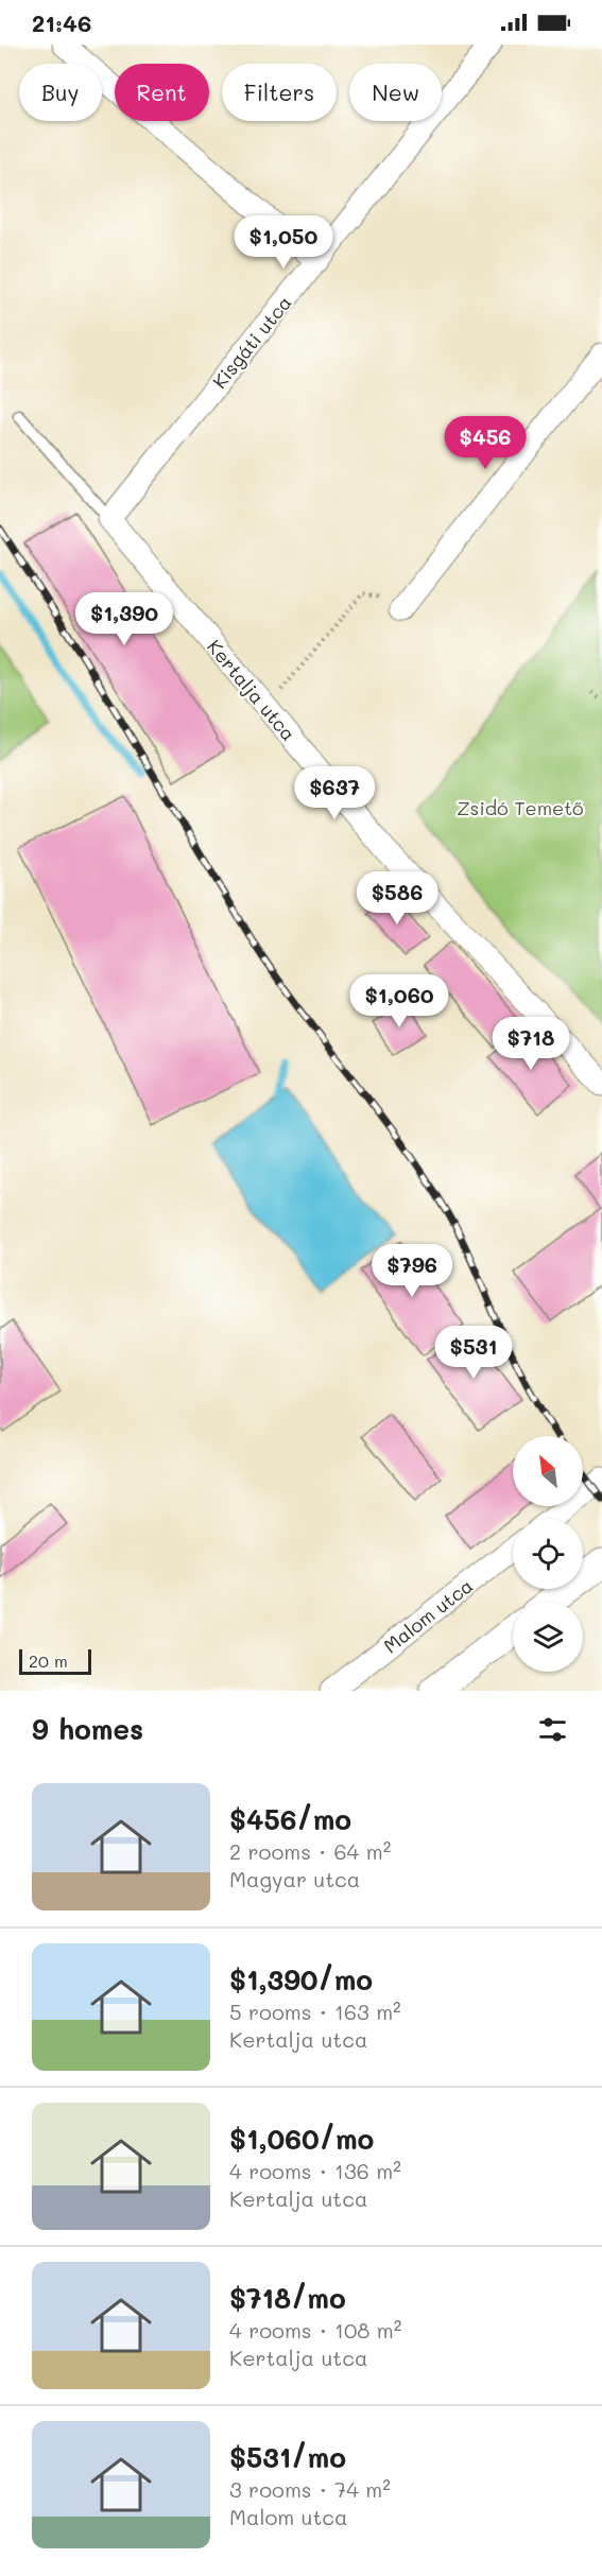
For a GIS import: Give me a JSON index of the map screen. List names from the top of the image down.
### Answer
{
  "streets": {
    "street": ["Kisgáti utca", "Kertalja utca", "Malom utca"]
  },
  "crossings": [
    ["Kisgáti utca", "Kertalja utca"]
  ],
  "parks": ["Zsidó Temető"],
  "scale_bar": "20 m",
  "north": "top left",
  "page": {
    "status": "21:46",
    "chip": [
      "Buy",
      "Rent",
      "Filters",
      "New"
    ],
    "price": [
      "$1,050",
      "$456",
      "$1,390",
      "$637",
      "$586",
      "$1,060",
      "$718",
      "$796",
      "$531"
    ],
    "scale": "20 m",
    "heading": "9 homes",
    "list": [
      {
        "name": "$456/mo",
        "note": "2 rooms · 64 m² · Magyar utca"
      },
      {
        "name": "$1,390/mo",
        "note": "5 rooms · 163 m² · Kertalja utca"
      },
      {
        "name": "$1,060/mo",
        "note": "4 rooms · 136 m² · Kertalja utca"
      },
      {
        "name": "$718/mo",
        "note": "4 rooms · 108 m² · Kertalja utca"
      },
      {
        "name": "$531/mo",
        "note": "3 rooms · 74 m² · Malom utca"
      }
    ]
  }
}
